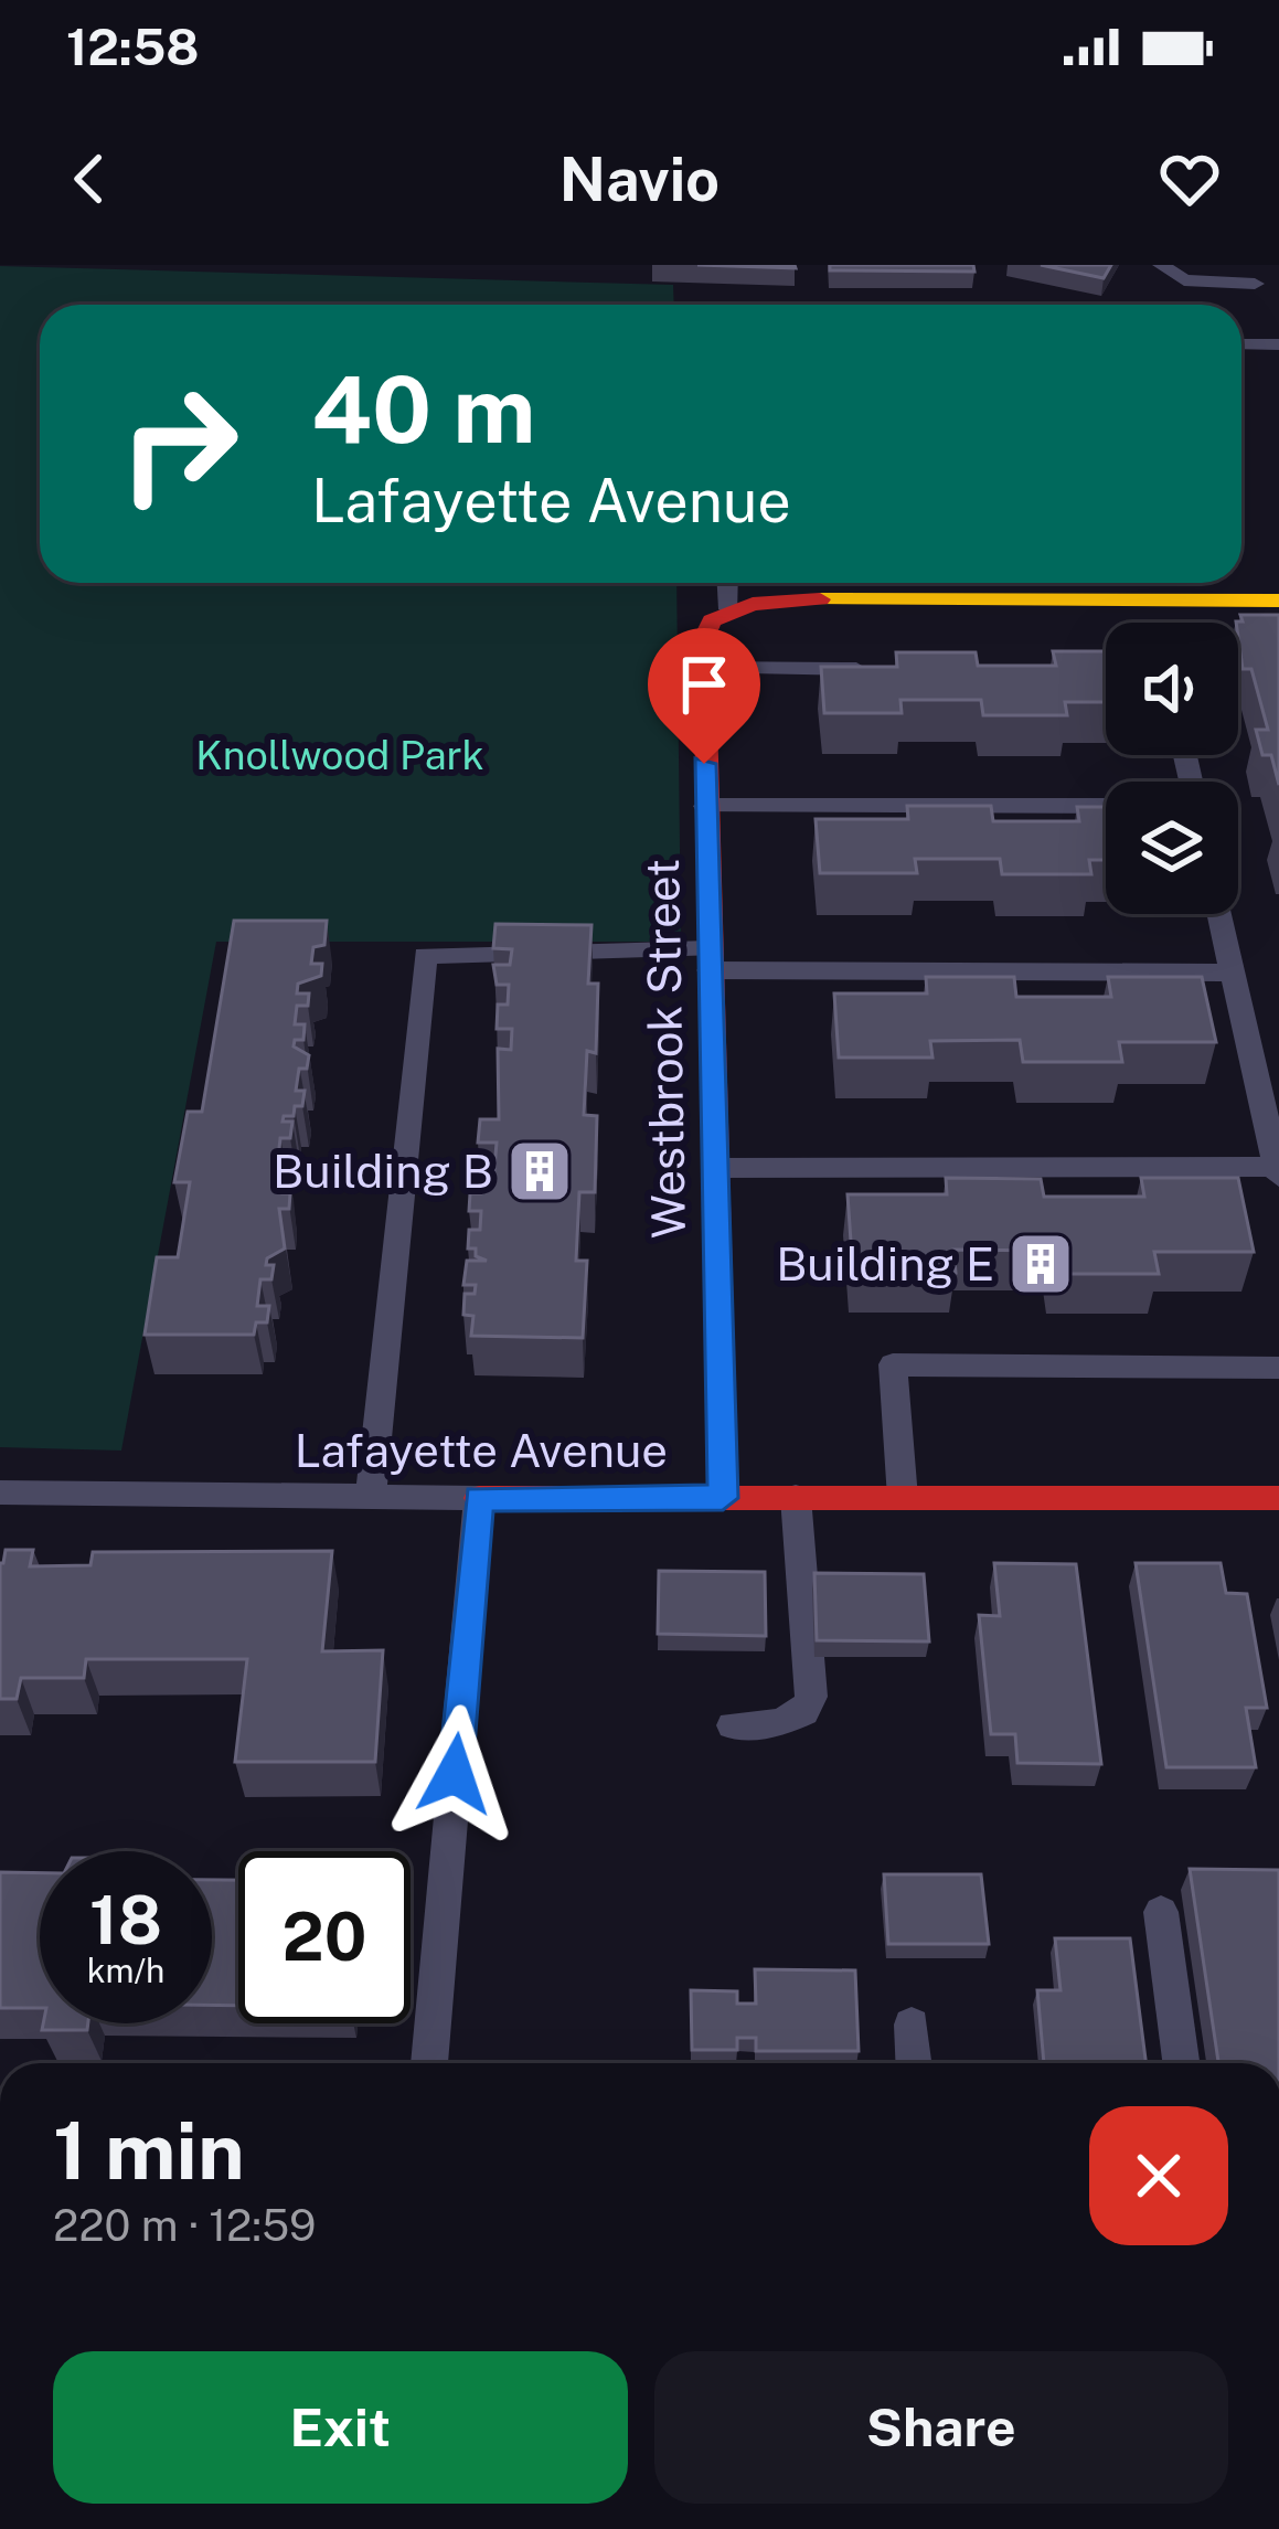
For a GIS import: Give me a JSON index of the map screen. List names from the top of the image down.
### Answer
{
  "streets": {
    "street": ["Westbrook Street", "Lafayette Avenue"]
  },
  "crossings": [
    ["Westbrook Street", "Lafayette Avenue"]
  ],
  "parks": ["Knollwood Park"],
  "places": {
    "building": ["Building B", "Building E"]
  },
  "page": {
    "status": "12:58",
    "header": "Navio",
    "turn": ["40 m", "Lafayette Avenue"],
    "speed": "18 km/h",
    "limit": "20",
    "heading": ["1 min", "220 m · 12:59"],
    "buttons": ["Exit", "Share"]
  }
}
